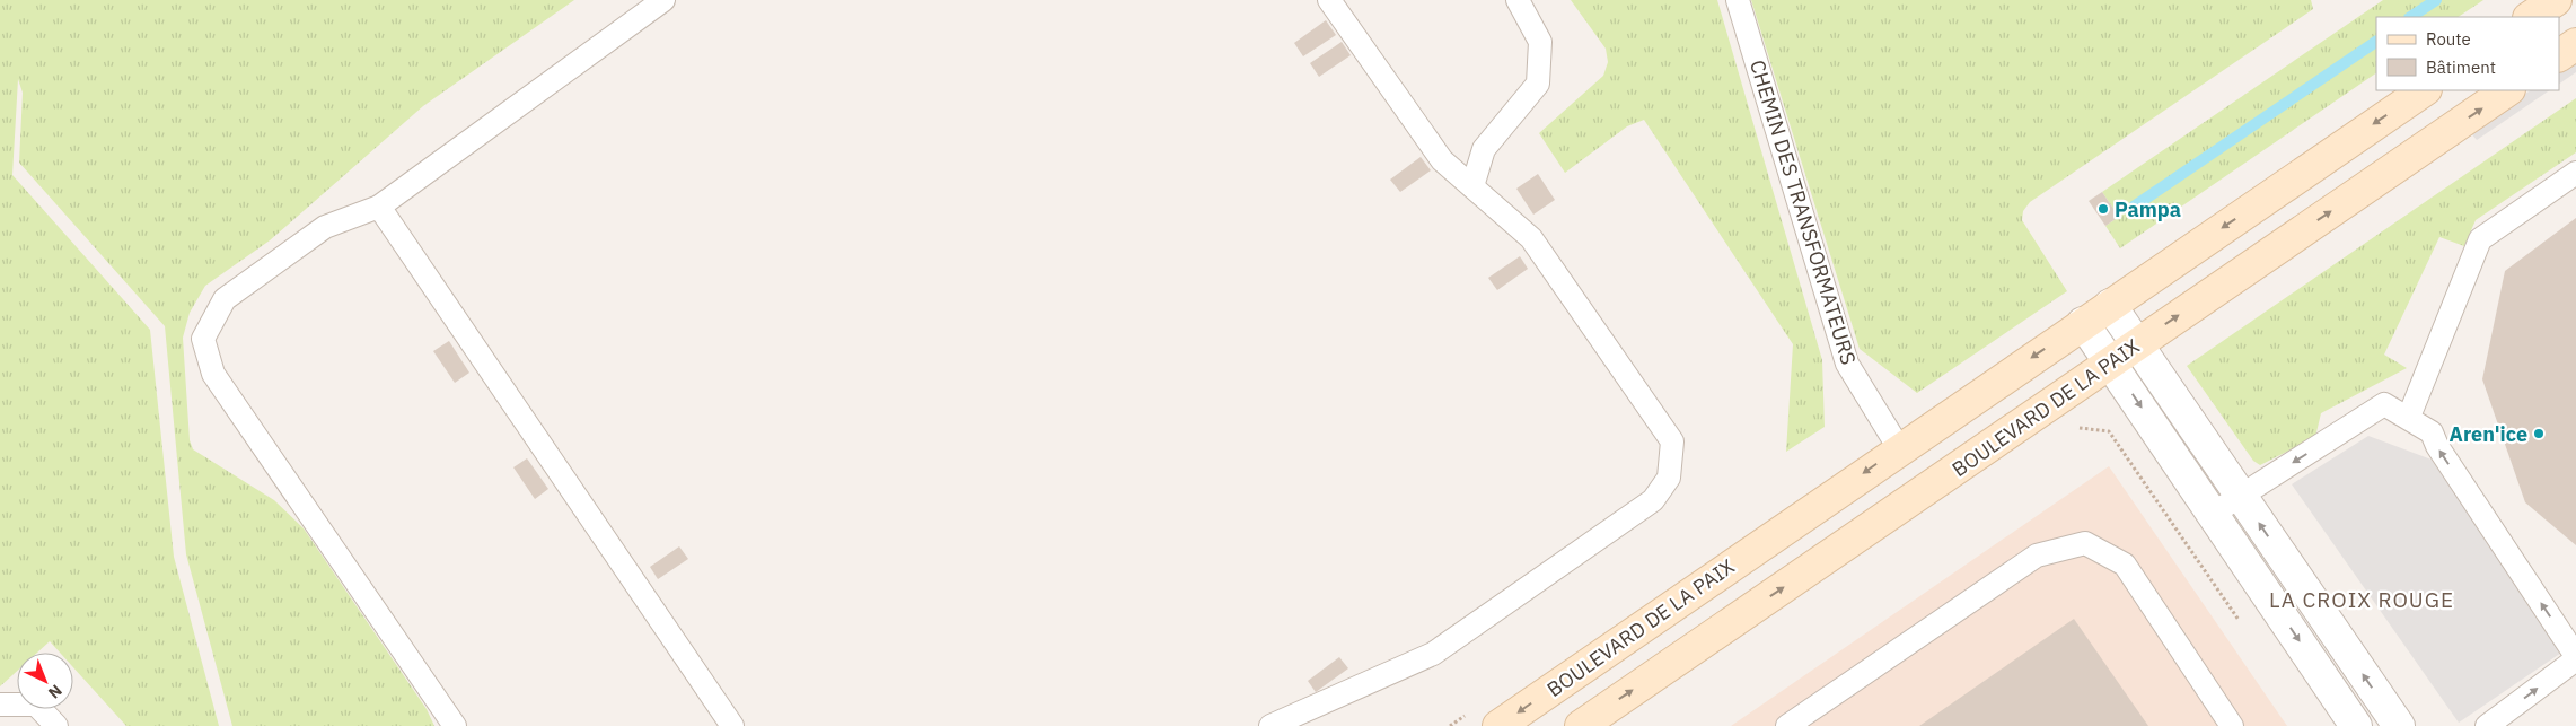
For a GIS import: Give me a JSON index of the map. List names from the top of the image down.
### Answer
{
  "streets": {
    "main road": ["BOULEVARD DE LA PAIX"],
    "lane": ["CHEMIN DES TRANSFORMATEURS"]
  },
  "crossings": [
    ["CHEMIN DES TRANSFORMATEURS", "BOULEVARD DE LA PAIX"]
  ],
  "districts": ["LA CROIX ROUGE"],
  "places": ["Pampa", "Aren'ice"],
  "legend": ["Route", "Bâtiment"],
  "north": "bottom right"
}
